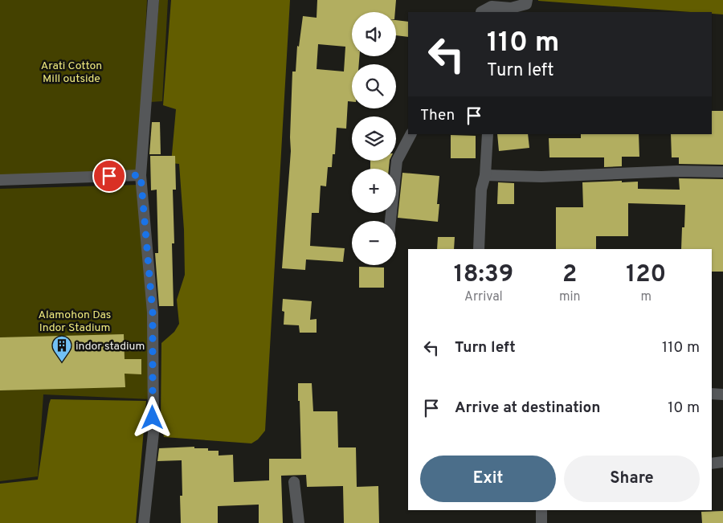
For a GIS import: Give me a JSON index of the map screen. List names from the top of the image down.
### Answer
{
  "parks": ["Arati Cotton Mill outside", "Alamohon Das Indor Stadium"],
  "places": {
    "building": ["indor stadium"]
  },
  "page": {
    "map_buttons": ["+", "−"],
    "turn": ["110 m", "Turn left"],
    "then": "Then",
    "eta": [
      "18:39",
      "Arrival",
      "2",
      "min",
      "120",
      "m"
    ],
    "list": [
      {
        "name": "Turn left",
        "value": "110 m"
      },
      {
        "name": "Arrive at destination",
        "value": "10 m"
      }
    ],
    "buttons": ["Exit", "Share"]
  }
}
